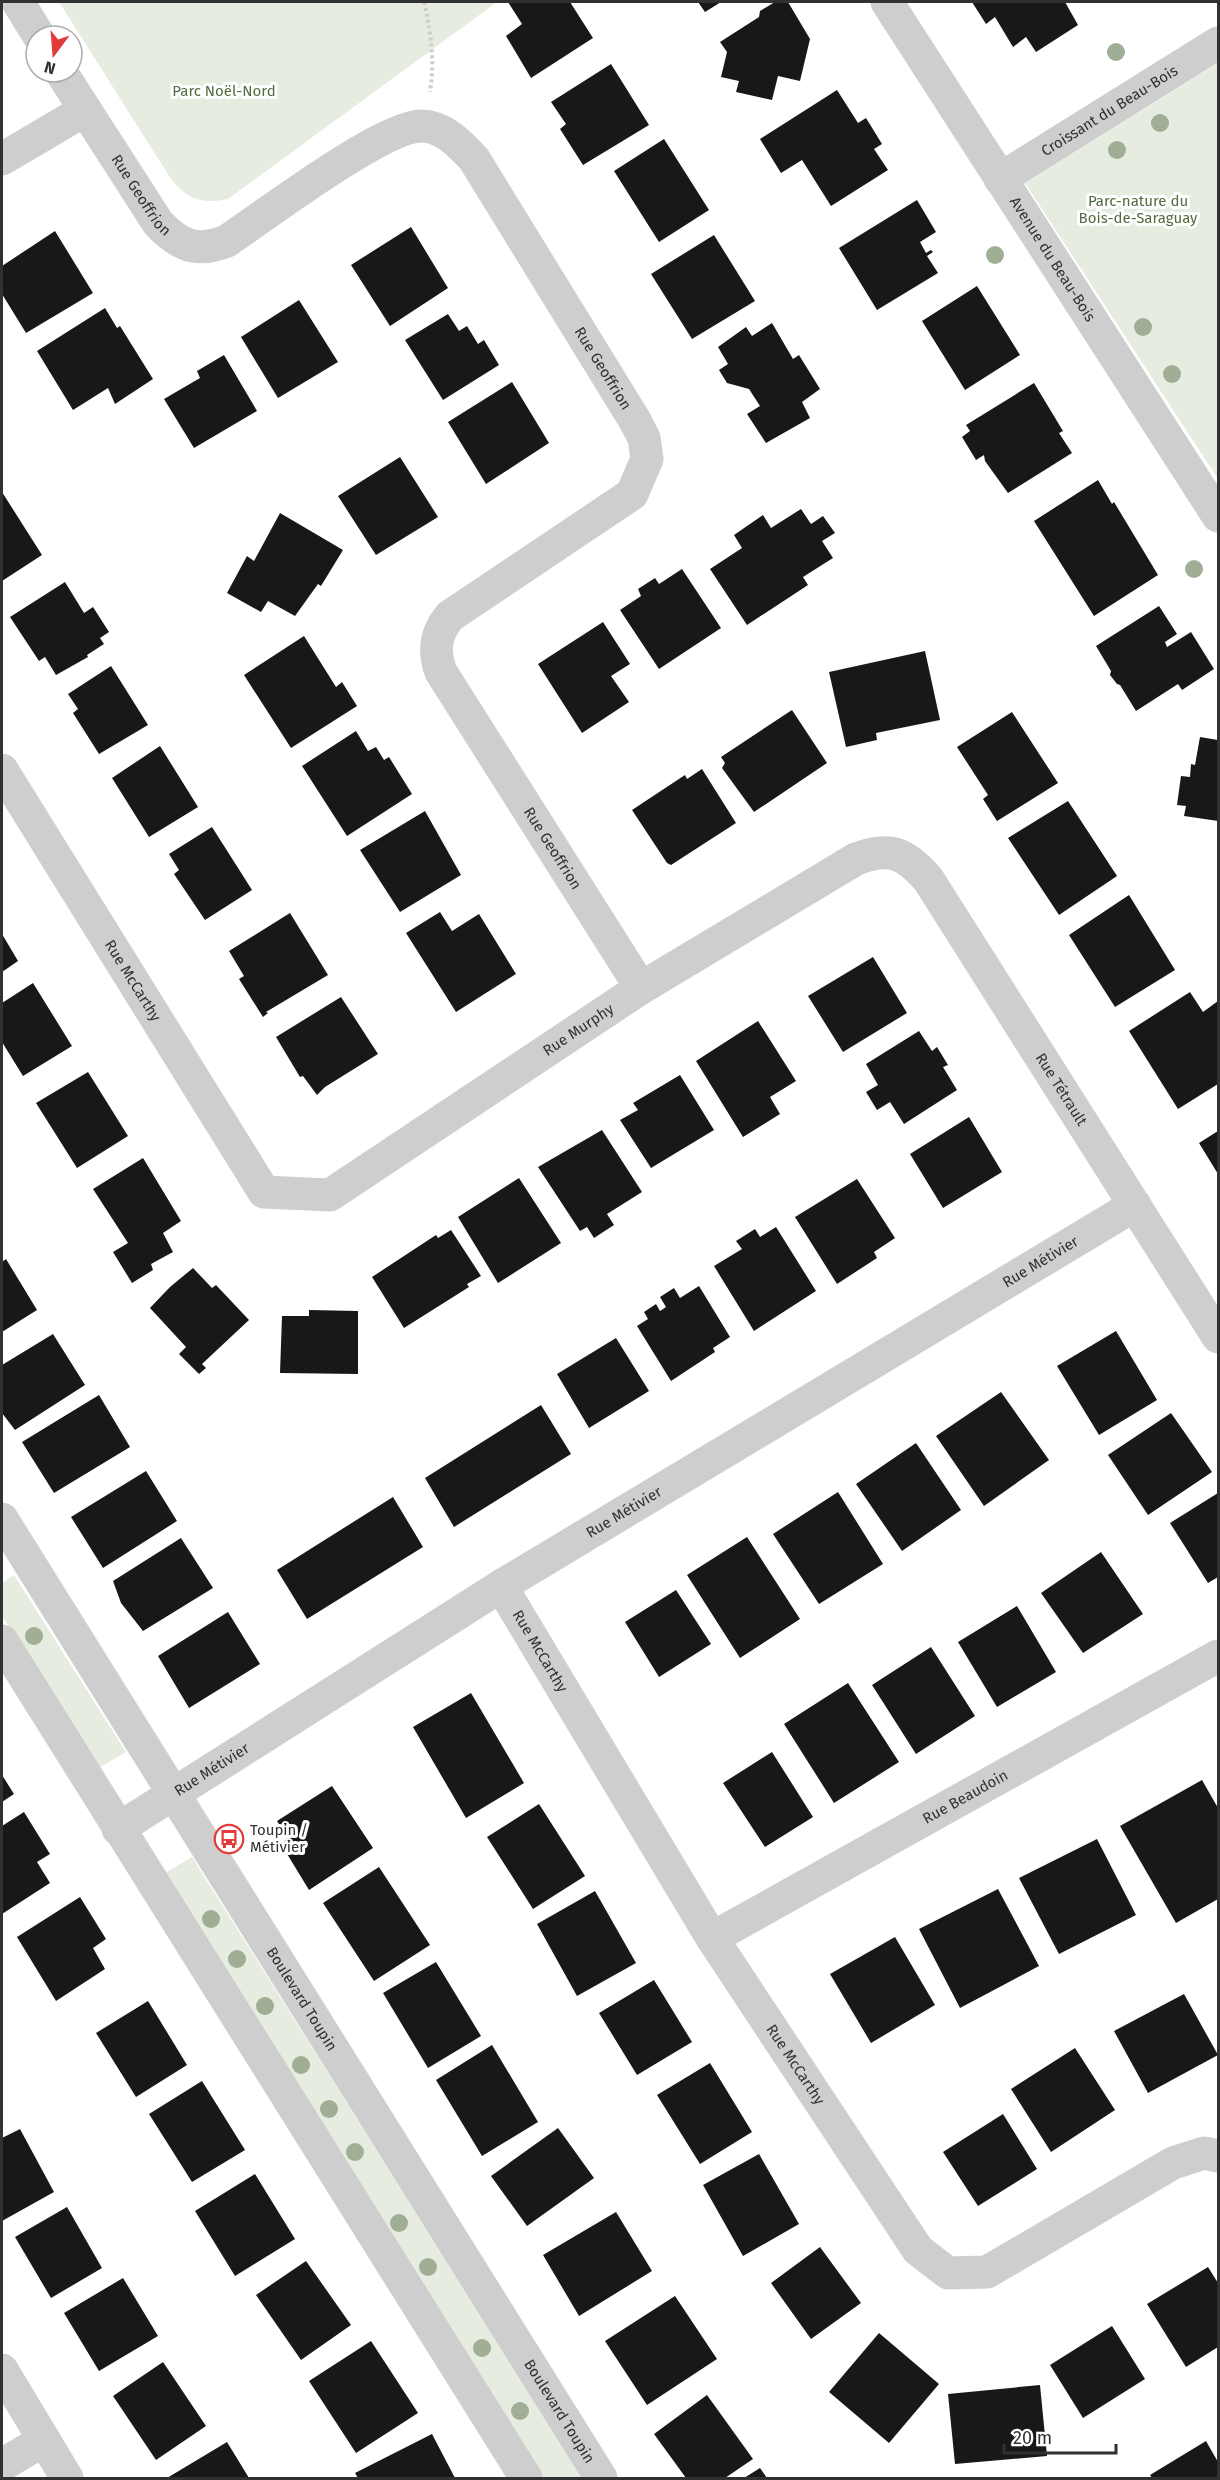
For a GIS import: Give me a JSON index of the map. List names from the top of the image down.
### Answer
{
  "streets": {
    "street": [
      "Croissant du Beau-Bois",
      "Rue Geoffrion",
      "Avenue du Beau-Bois",
      "Rue McCarthy",
      "Rue Murphy",
      "Rue Tétrault",
      "Rue Métivier",
      "Rue Beaudoin",
      "Boulevard Toupin"
    ]
  },
  "crossings": [
    ["Croissant du Beau-Bois", "Avenue du Beau-Bois"],
    ["Rue Geoffrion", "Rue Murphy"],
    ["Rue McCarthy", "Rue Murphy"],
    ["Rue McCarthy", "Rue Métivier"],
    ["Rue McCarthy", "Rue Beaudoin"],
    ["Rue Murphy", "Rue Tétrault"],
    ["Rue Tétrault", "Rue Métivier"],
    ["Rue Métivier", "Boulevard Toupin"]
  ],
  "parks": ["Parc Noël-Nord", "Parc-nature du Bois-de-Saraguay"],
  "places": {
    "bus stop": ["Toupin / Métivier"]
  },
  "scale_bar": "20 m",
  "north": "bottom"
}
